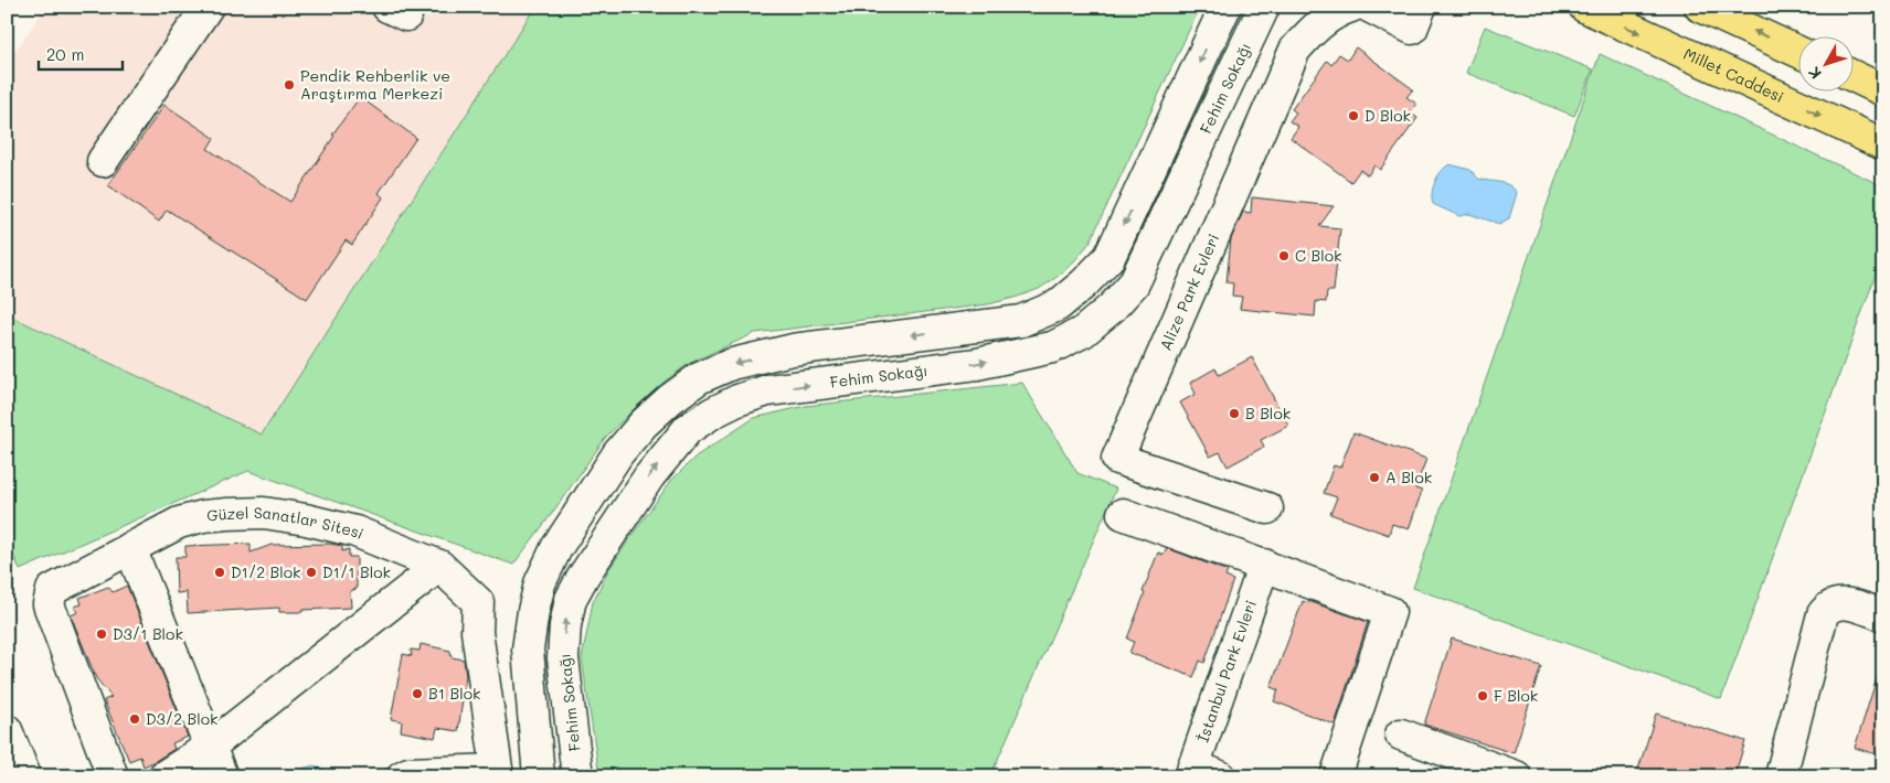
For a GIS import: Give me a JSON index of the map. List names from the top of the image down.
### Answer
{
  "streets": {
    "main road": ["Millet Caddesi"],
    "street": [
      "Fehim Sokağı",
      "Alize Park Evleri",
      "Güzel Sanatlar Sitesi",
      "İstanbul Park Evleri"
    ]
  },
  "one_way": ["Fehim Sokağı"],
  "places": [
    "Pendik Rehberlik ve Araştırma Merkezi",
    "D Blok",
    "C Blok",
    "B Blok",
    "A Blok",
    "D1/2 Blok",
    "D1/1 Blok",
    "D3/1 Blok",
    "B1 Blok",
    "F Blok",
    "D3/2 Blok"
  ],
  "scale_bar": "20 m",
  "north": "bottom left"
}
